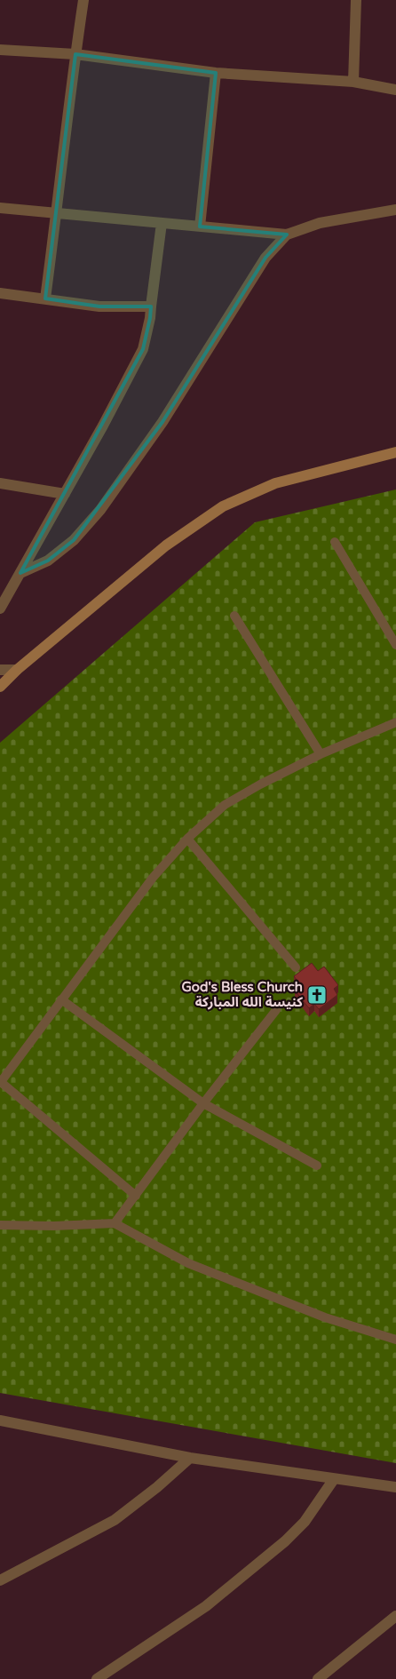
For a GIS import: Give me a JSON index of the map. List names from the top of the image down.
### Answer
{
  "places": {
    "church": ["God's Bless Church كنيسة الله المباركة"]
  }
}
